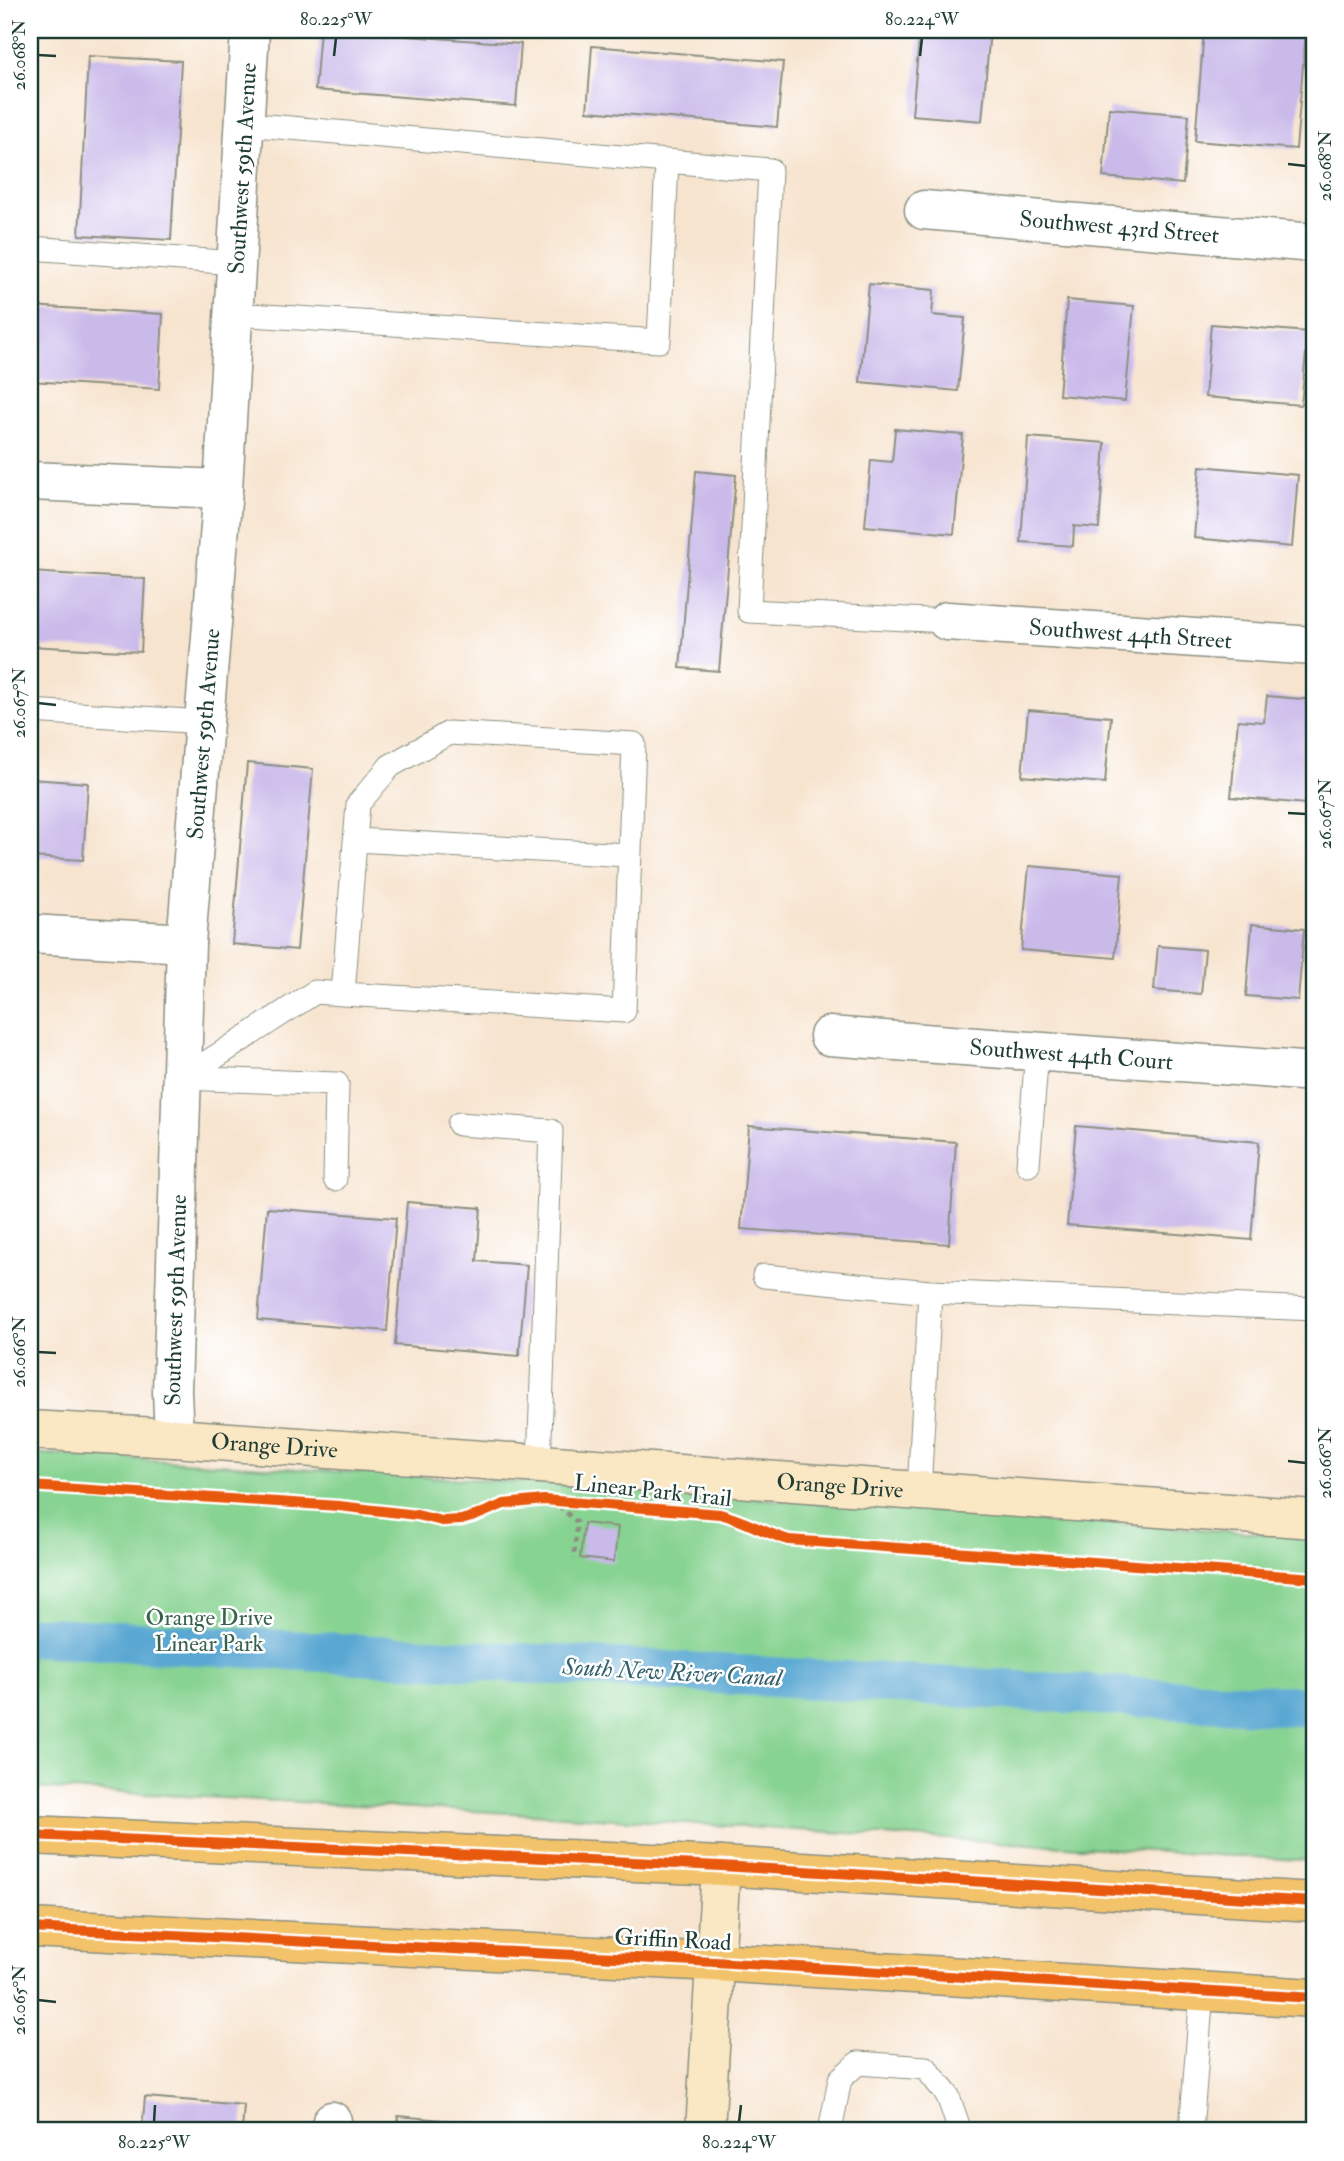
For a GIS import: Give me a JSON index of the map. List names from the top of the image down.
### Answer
{
  "streets": {
    "main road": ["Griffin Road"],
    "street": [
      "Southwest 59th Avenue",
      "Southwest 43rd Street",
      "Southwest 44th Street",
      "Southwest 44th Court",
      "Orange Drive"
    ],
    "cycle path": ["Linear Park Trail"]
  },
  "crossings": [
    ["Southwest 59th Avenue", "Orange Drive"]
  ],
  "water": ["South New River Canal"],
  "parks": ["Orange Drive Linear Park"],
  "coordinates": [
    "80.225°W",
    "80.224°W",
    "26.068°N",
    "26.067°N",
    "26.066°N",
    "26.065°N"
  ]
}
